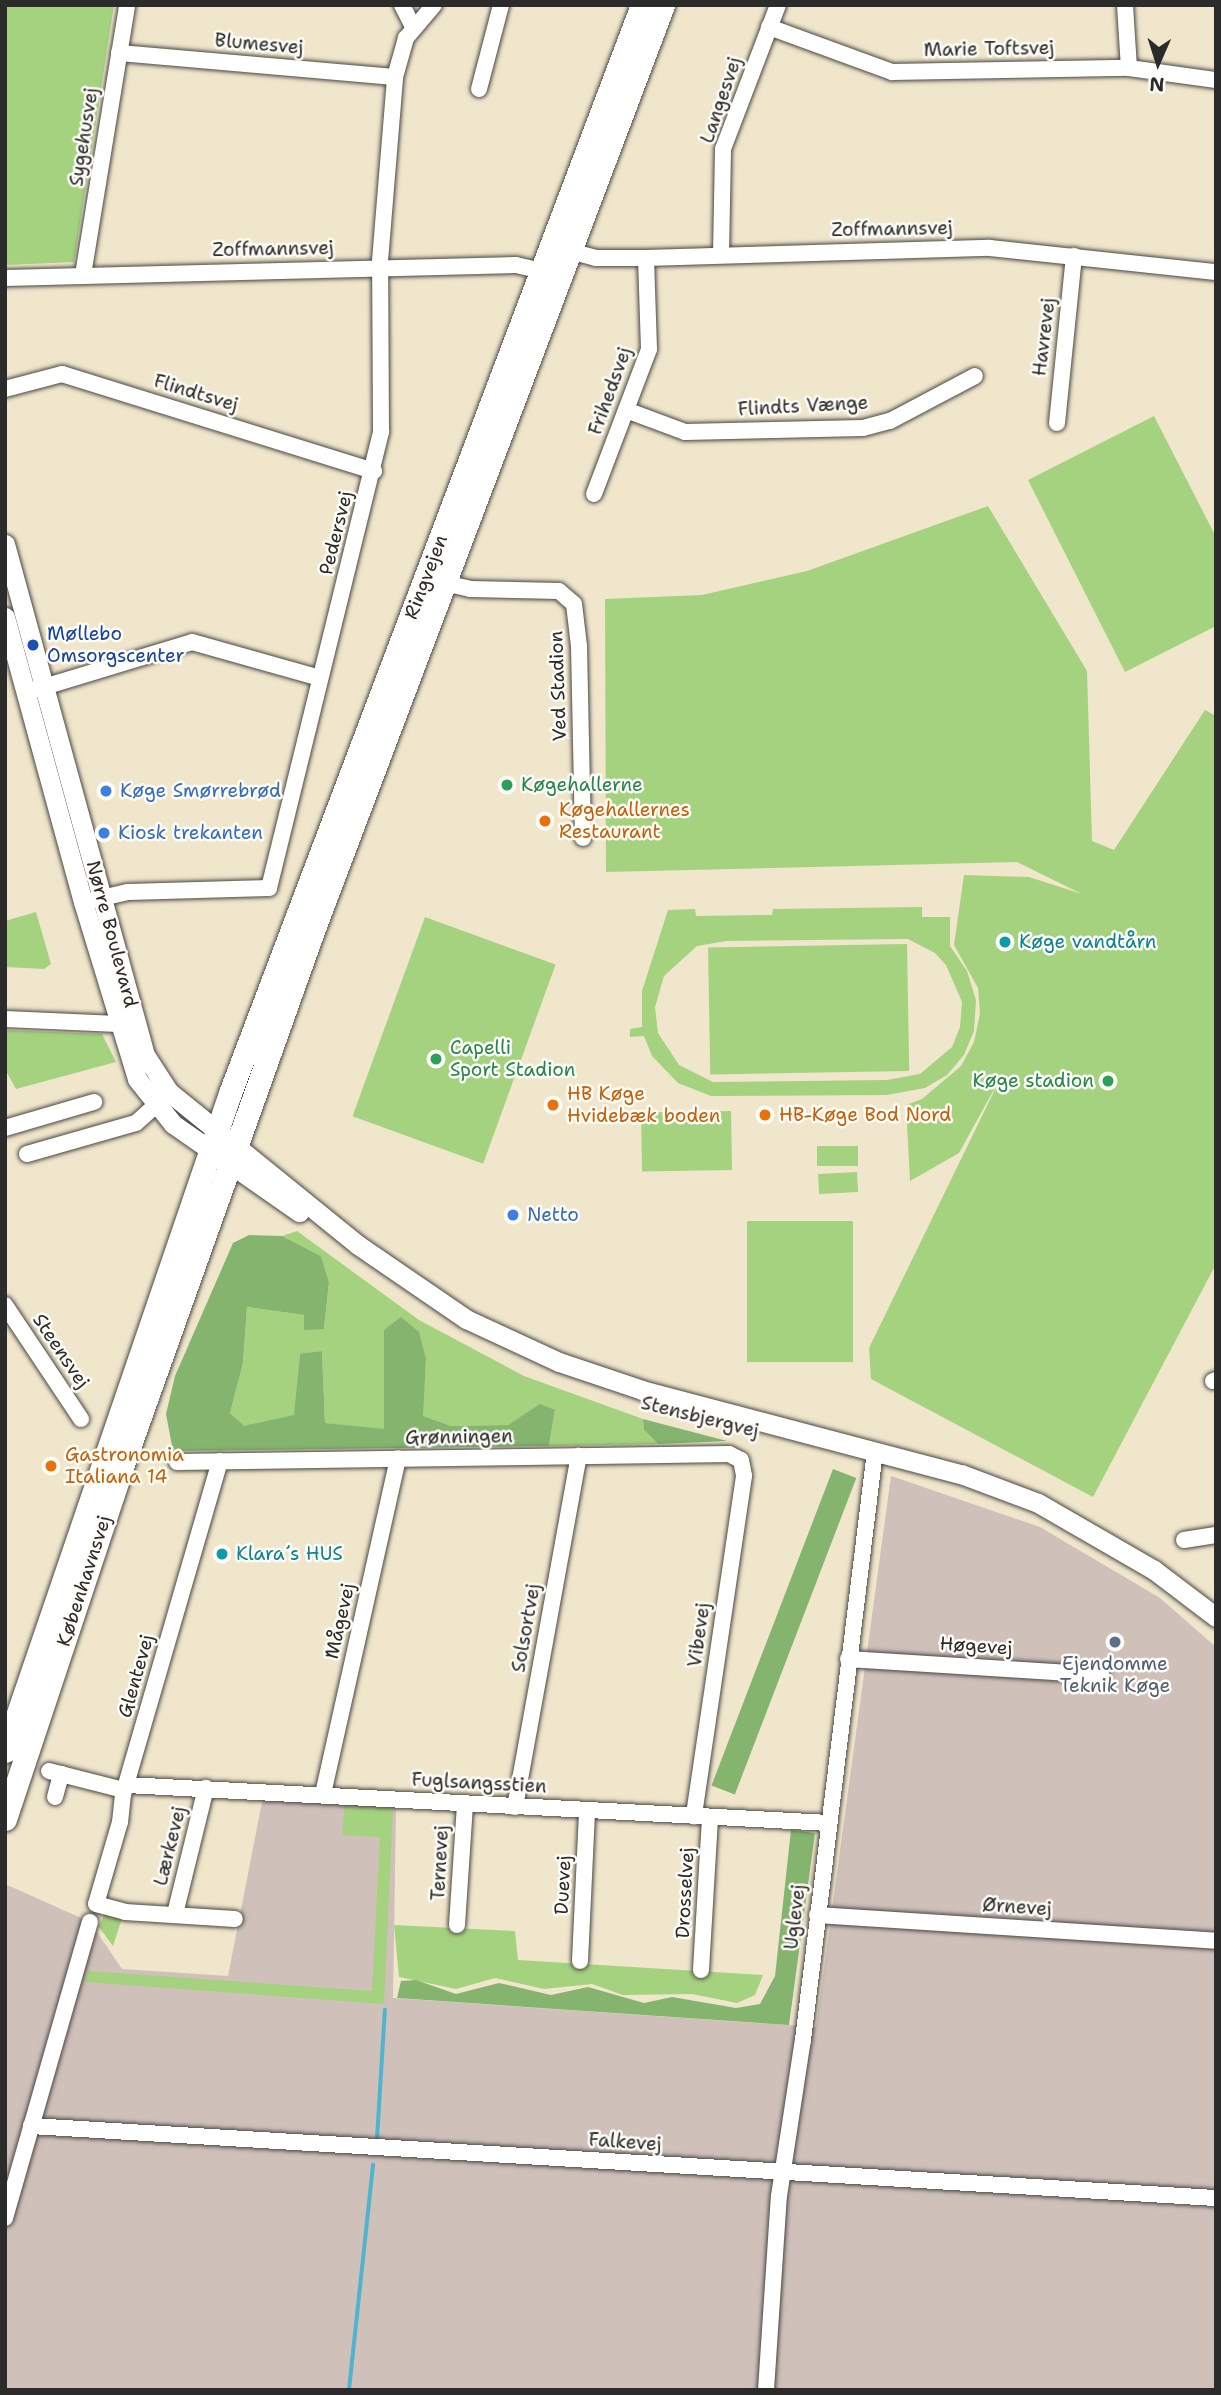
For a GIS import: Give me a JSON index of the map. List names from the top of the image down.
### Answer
{
  "streets": {
    "main road": ["Ringvejen", "Københavnsvej"],
    "street": [
      "Blumesvej",
      "Marie Toftsvej",
      "Langesvej",
      "Sygehusvej",
      "Zoffmannsvej",
      "Havrevej",
      "Frihedsvej",
      "Flindtsvej",
      "Flindts Vænge",
      "Pedersvej",
      "Ved Stadion",
      "Nørre Boulevard",
      "Steensvej",
      "Stensbjergvej",
      "Grønningen",
      "Mågevej",
      "Solsortvej",
      "Vibevej",
      "Høgevej",
      "Glentevej",
      "Fuglsangsstien",
      "Lærkevej",
      "Ternevej",
      "Duevej",
      "Drosselvej",
      "Ørnevej",
      "Uglevej",
      "Falkevej"
    ]
  },
  "crossings": [
    ["Blumesvej", "Sygehusvej"],
    ["Blumesvej", "Pedersvej"],
    ["Marie Toftsvej", "Langesvej"],
    ["Langesvej", "Zoffmannsvej"],
    ["Sygehusvej", "Zoffmannsvej"],
    ["Zoffmannsvej", "Havrevej"],
    ["Zoffmannsvej", "Frihedsvej"],
    ["Zoffmannsvej", "Pedersvej"],
    ["Zoffmannsvej", "Ringvejen"],
    ["Frihedsvej", "Flindts Vænge"],
    ["Flindtsvej", "Pedersvej"],
    ["Pedersvej", "Nørre Boulevard"],
    ["Ringvejen", "Ved Stadion"],
    ["Ringvejen", "Nørre Boulevard"],
    ["Ringvejen", "Stensbjergvej"],
    ["Ringvejen", "Københavnsvej"],
    ["Nørre Boulevard", "Stensbjergvej"],
    ["Nørre Boulevard", "Københavnsvej"],
    ["Stensbjergvej", "Københavnsvej"],
    ["Stensbjergvej", "Uglevej"],
    ["Grønningen", "Mågevej"],
    ["Grønningen", "Solsortvej"],
    ["Grønningen", "Vibevej"],
    ["Grønningen", "Glentevej"],
    ["Mågevej", "Fuglsangsstien"],
    ["Solsortvej", "Fuglsangsstien"],
    ["Vibevej", "Fuglsangsstien"],
    ["Høgevej", "Uglevej"],
    ["Glentevej", "Fuglsangsstien"],
    ["Glentevej", "Lærkevej"],
    ["Fuglsangsstien", "Lærkevej"],
    ["Fuglsangsstien", "Ternevej"],
    ["Fuglsangsstien", "Duevej"],
    ["Fuglsangsstien", "Drosselvej"],
    ["Fuglsangsstien", "Uglevej"],
    ["Ørnevej", "Uglevej"],
    ["Uglevej", "Falkevej"]
  ],
  "places": [
    "Møllebo Omsorgscenter",
    "Køgehallerne",
    "Køge Smørrebrød",
    "Køgehallernes Restaurant",
    "Kiosk trekanten",
    "Køge vandtårn",
    "Capelli Sport Stadion",
    "Køge stadion",
    "HB Køge Hvidebæk boden",
    "HB-Køge Bod Nord",
    "Netto",
    "Gastronomia Italiana 14",
    "Klara´s HUS",
    "Ejendomme Teknik Køge"
  ],
  "north": "bottom"
}
